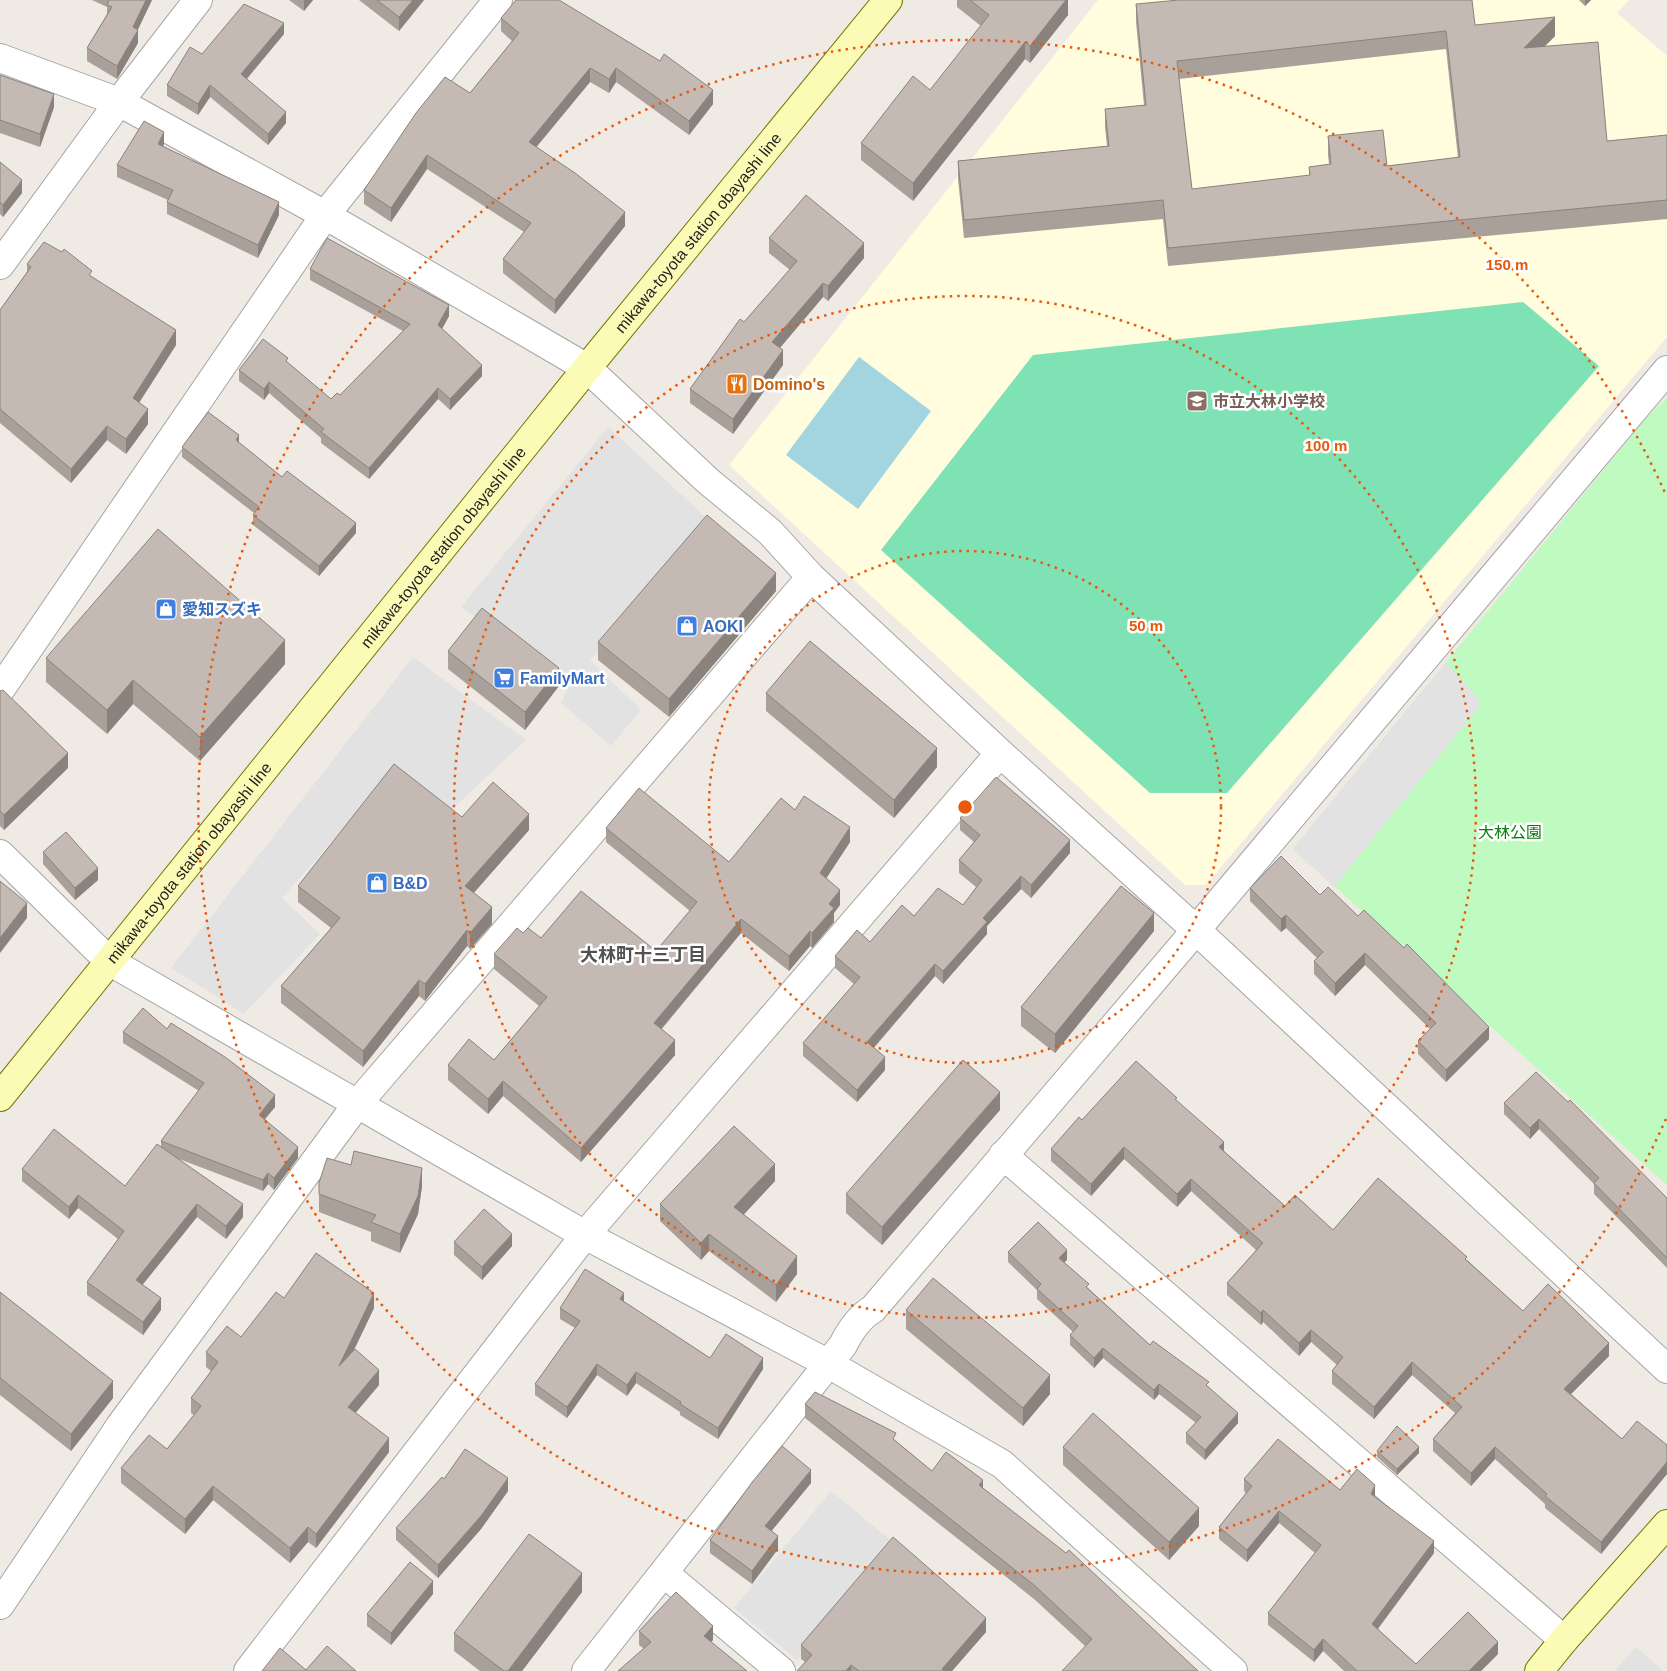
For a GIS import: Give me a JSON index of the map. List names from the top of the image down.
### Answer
{
  "streets": {
    "main road": ["mikawa-toyota station obayashi line"]
  },
  "districts": ["大林町十三丁目"],
  "parks": ["大林公園"],
  "places": {
    "restaurant": ["Domino's"],
    "school or university": ["市立大林小学校"],
    "shop": ["愛知スズキ", "AOKI", "B&D"],
    "supermarket": ["FamilyMart"]
  },
  "rings": ["150 m", "100 m", "50 m"]
}
